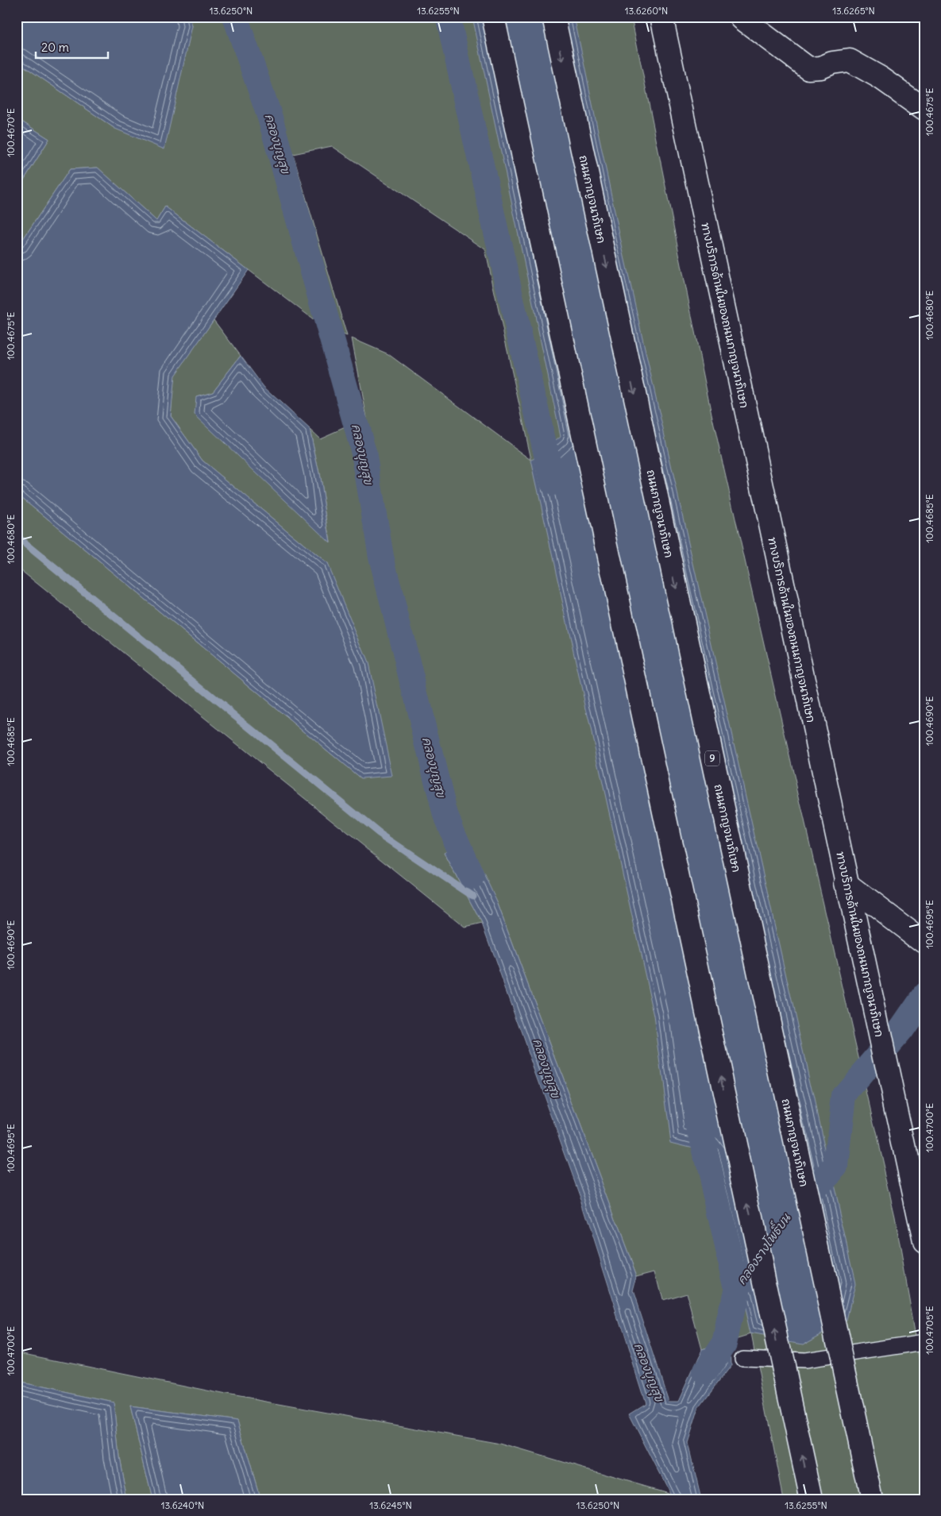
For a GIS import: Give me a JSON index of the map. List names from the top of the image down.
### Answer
{
  "streets": {
    "main road": ["ถนนกาญจนาภิเษก", "ทางบริการด้านในของถนนกาญจนาภิเษก", "9"]
  },
  "water": ["คลองบุญสุข", "คลองรางโพธิ์บน"],
  "scale_bar": "20 m",
  "coordinates": [
    "13.6250°N",
    "13.6255°N",
    "13.6260°N",
    "13.6265°N",
    "100.4675°E",
    "100.4670°E",
    "100.4680°E",
    "100.4685°E",
    "100.4690°E",
    "100.4695°E",
    "100.4700°E",
    "100.4705°E",
    "13.6240°N",
    "13.6245°N"
  ]
}
